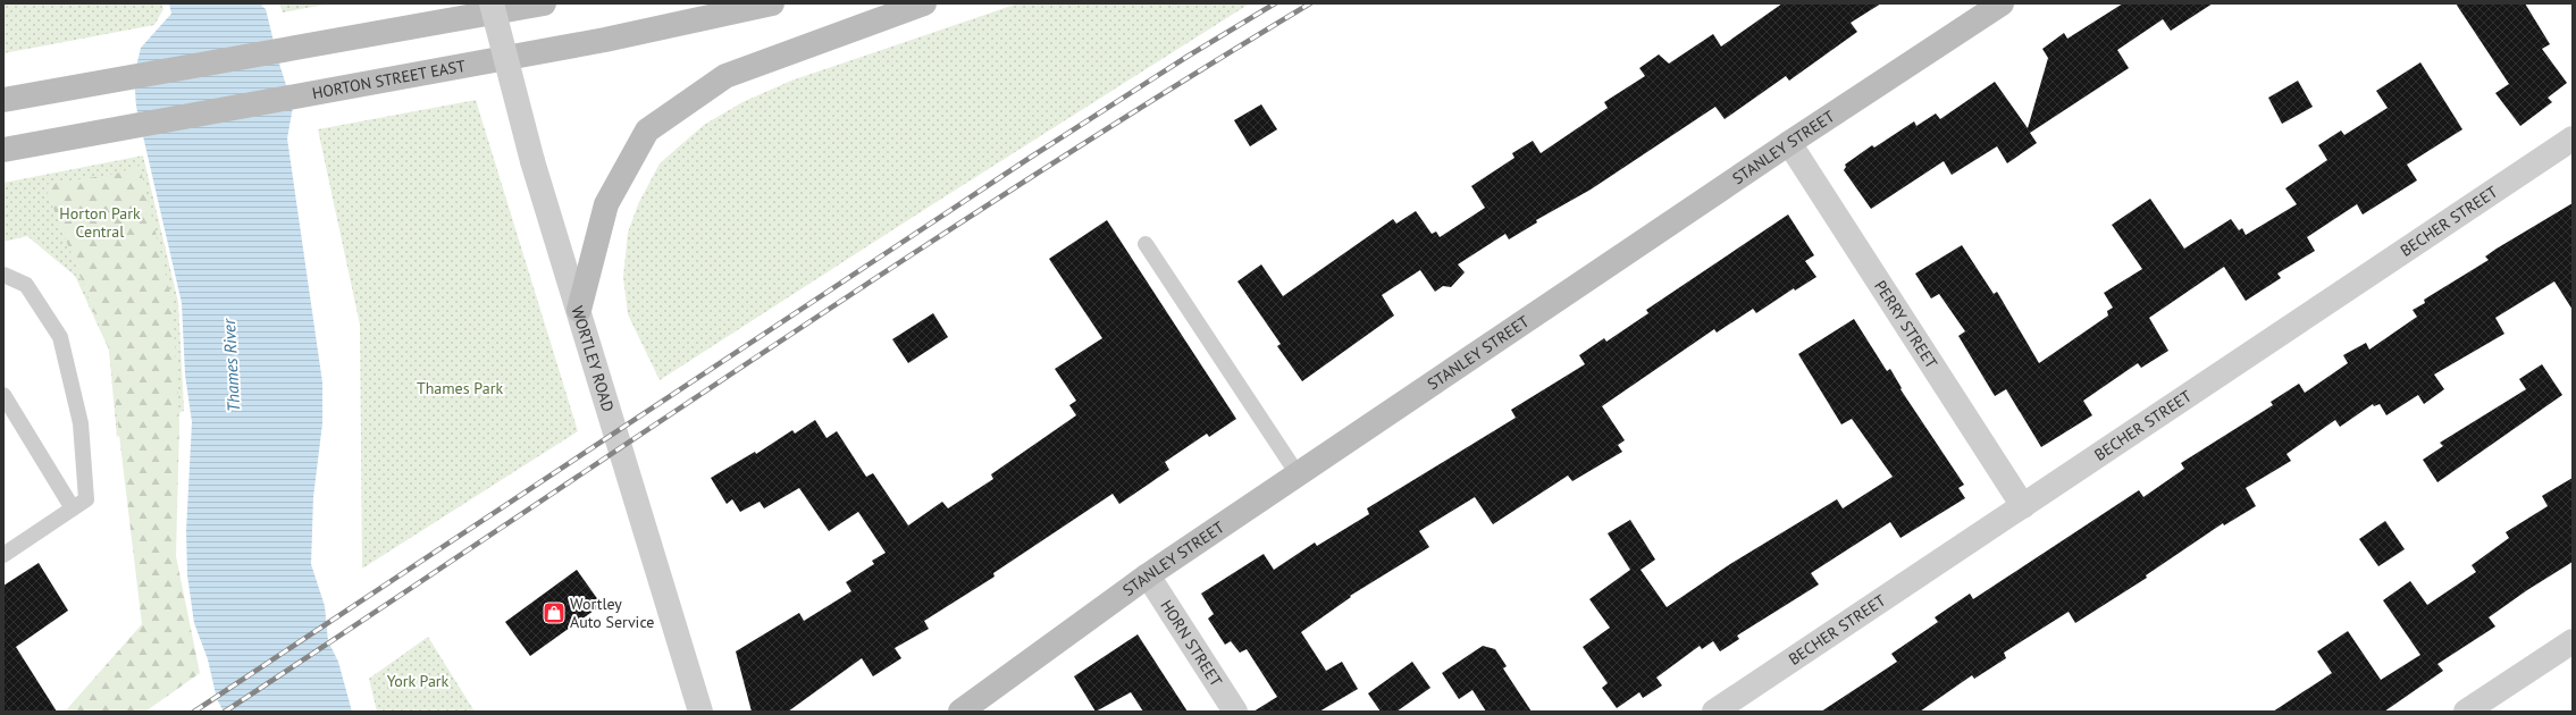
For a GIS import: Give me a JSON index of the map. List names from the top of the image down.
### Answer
{
  "streets": {
    "main road": ["HORTON STREET EAST", "STANLEY STREET"],
    "street": [
      "BECHER STREET",
      "PERRY STREET",
      "WORTLEY ROAD",
      "HORN STREET"
    ]
  },
  "crossings": [
    ["STANLEY STREET", "PERRY STREET"],
    ["STANLEY STREET", "HORN STREET"],
    ["BECHER STREET", "PERRY STREET"]
  ],
  "water": ["Thames River"],
  "parks": ["Horton Park Central", "Thames Park", "York Park"],
  "places": {
    "shop": ["Wortley Auto Service"]
  }
}
